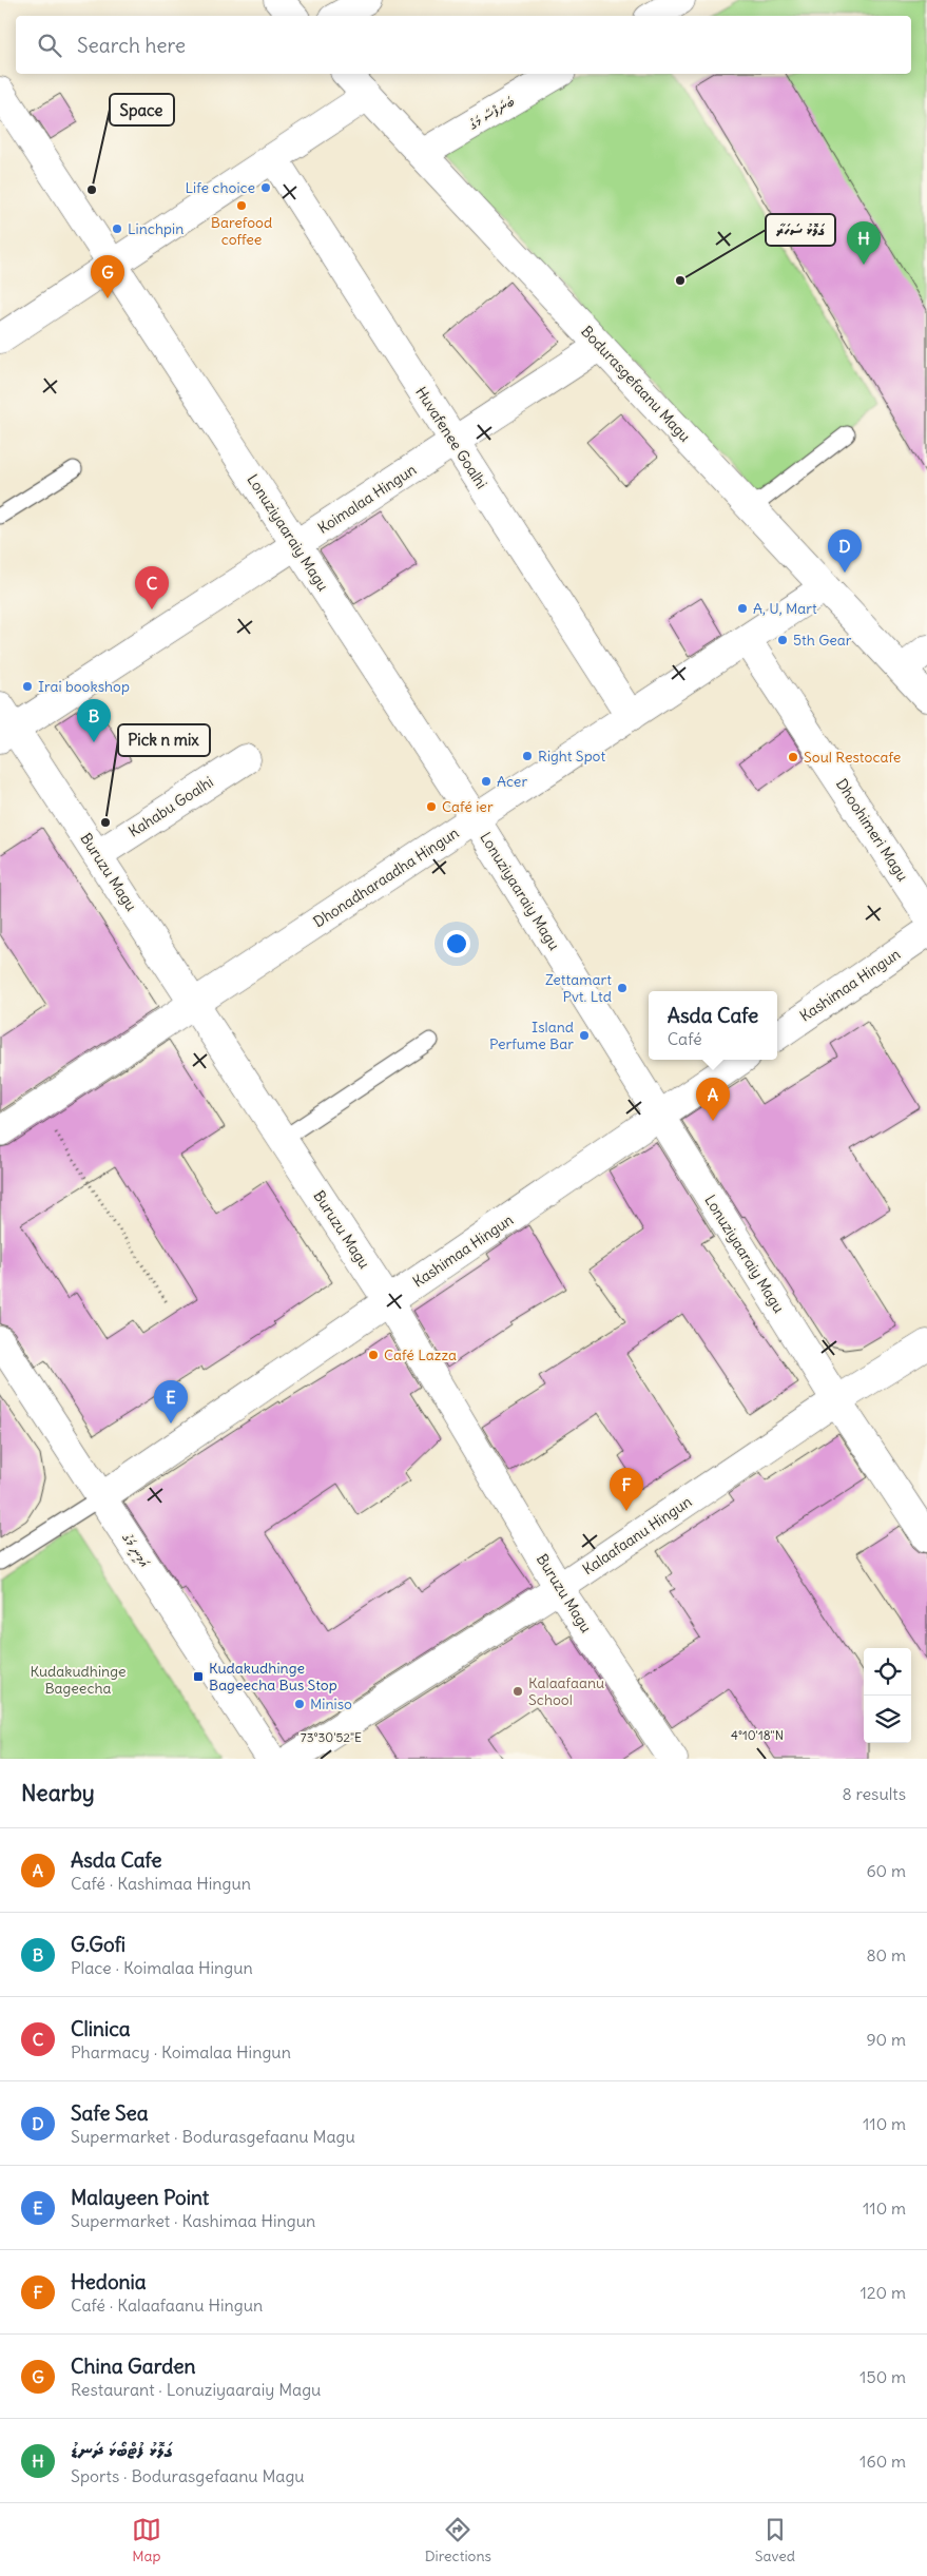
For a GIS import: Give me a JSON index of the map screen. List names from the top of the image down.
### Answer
{
  "streets": {
    "street": [
      "ބަނަފްސާ މަގު",
      "Bodurasgefaanu Magu",
      "Huvafenee Goalhi",
      "Koimalaa Hingun",
      "Lonuziyaaraiy Magu",
      "Kahabu Goalhi",
      "Dhoohimeri Magu",
      "Buruzu Magu",
      "Dhonadharaadha Hingun",
      "Kashimaa Hingun",
      "Kalaafaanu Hingun",
      "އަމީނީ މަގު"
    ]
  },
  "crossings": [
    ["ބަނަފްސާ މަގު", "Bodurasgefaanu Magu"],
    ["Bodurasgefaanu Magu", "Koimalaa Hingun"],
    ["Bodurasgefaanu Magu", "Dhonadharaadha Hingun"],
    ["Huvafenee Goalhi", "Koimalaa Hingun"],
    ["Huvafenee Goalhi", "Dhonadharaadha Hingun"],
    ["Koimalaa Hingun", "Lonuziyaaraiy Magu"],
    ["Koimalaa Hingun", "Buruzu Magu"],
    ["Lonuziyaaraiy Magu", "Dhonadharaadha Hingun"],
    ["Lonuziyaaraiy Magu", "Kashimaa Hingun"],
    ["Lonuziyaaraiy Magu", "Kalaafaanu Hingun"],
    ["Kahabu Goalhi", "Buruzu Magu"],
    ["Dhoohimeri Magu", "Dhonadharaadha Hingun"],
    ["Buruzu Magu", "Dhonadharaadha Hingun"],
    ["Buruzu Magu", "Kashimaa Hingun"],
    ["Buruzu Magu", "Kalaafaanu Hingun"],
    ["Kashimaa Hingun", "އަމީނީ މަގު"]
  ],
  "parks": ["Kudakudhinge Bageecha"],
  "places": {
    "other": [
      "Life choice",
      "Space",
      "Barefood coffee",
      "Linchpin",
      "ގަލޮޅު ސަހަރާ",
      "A, U, Mart",
      "5th Gear",
      "Irai bookshop",
      "Right Spot",
      "Soul Restocafe",
      "Acer",
      "Café ier",
      "Pick n mix",
      "Zettamart Pvt. Ltd",
      "Island Perfume Bar",
      "Café Lazza",
      "Kalaafaanu School",
      "Miniso"
    ],
    "transit": ["Kudakudhinge Bageecha Bus Stop"]
  },
  "page": {
    "search": "Search here",
    "pins": [
      "H",
      "G",
      "D",
      "C",
      "B",
      "A",
      "E",
      "F"
    ],
    "popup": ["Asda Cafe", "Café"],
    "heading": ["Nearby", "8 results"],
    "list": [
      {
        "mark": "A",
        "name": "Asda Cafe",
        "note": "Café · Kashimaa Hingun",
        "value": "60 m"
      },
      {
        "mark": "B",
        "name": "G.Gofi",
        "note": "Place · Koimalaa Hingun",
        "value": "80 m"
      },
      {
        "mark": "C",
        "name": "Clinica",
        "note": "Pharmacy · Koimalaa Hingun",
        "value": "90 m"
      },
      {
        "mark": "D",
        "name": "Safe Sea",
        "note": "Supermarket · Bodurasgefaanu Magu",
        "value": "110 m"
      },
      {
        "mark": "E",
        "name": "Malayeen Point",
        "note": "Supermarket · Kashimaa Hingun",
        "value": "110 m"
      },
      {
        "mark": "F",
        "name": "Hedonia",
        "note": "Café · Kalaafaanu Hingun",
        "value": "120 m"
      },
      {
        "mark": "G",
        "name": "China Garden",
        "note": "Restaurant · Lonuziyaaraiy Magu",
        "value": "150 m"
      },
      {
        "mark": "H",
        "name": "ގަލޮޅު ފުޓްބޯޅަ ދަނޑު",
        "note": "Sports · Bodurasgefaanu Magu",
        "value": "160 m"
      }
    ],
    "nav": ["Map", "Directions", "Saved"]
  },
  "coordinates": ["4°10'18\"N", "73°30'52\"E"]
}
